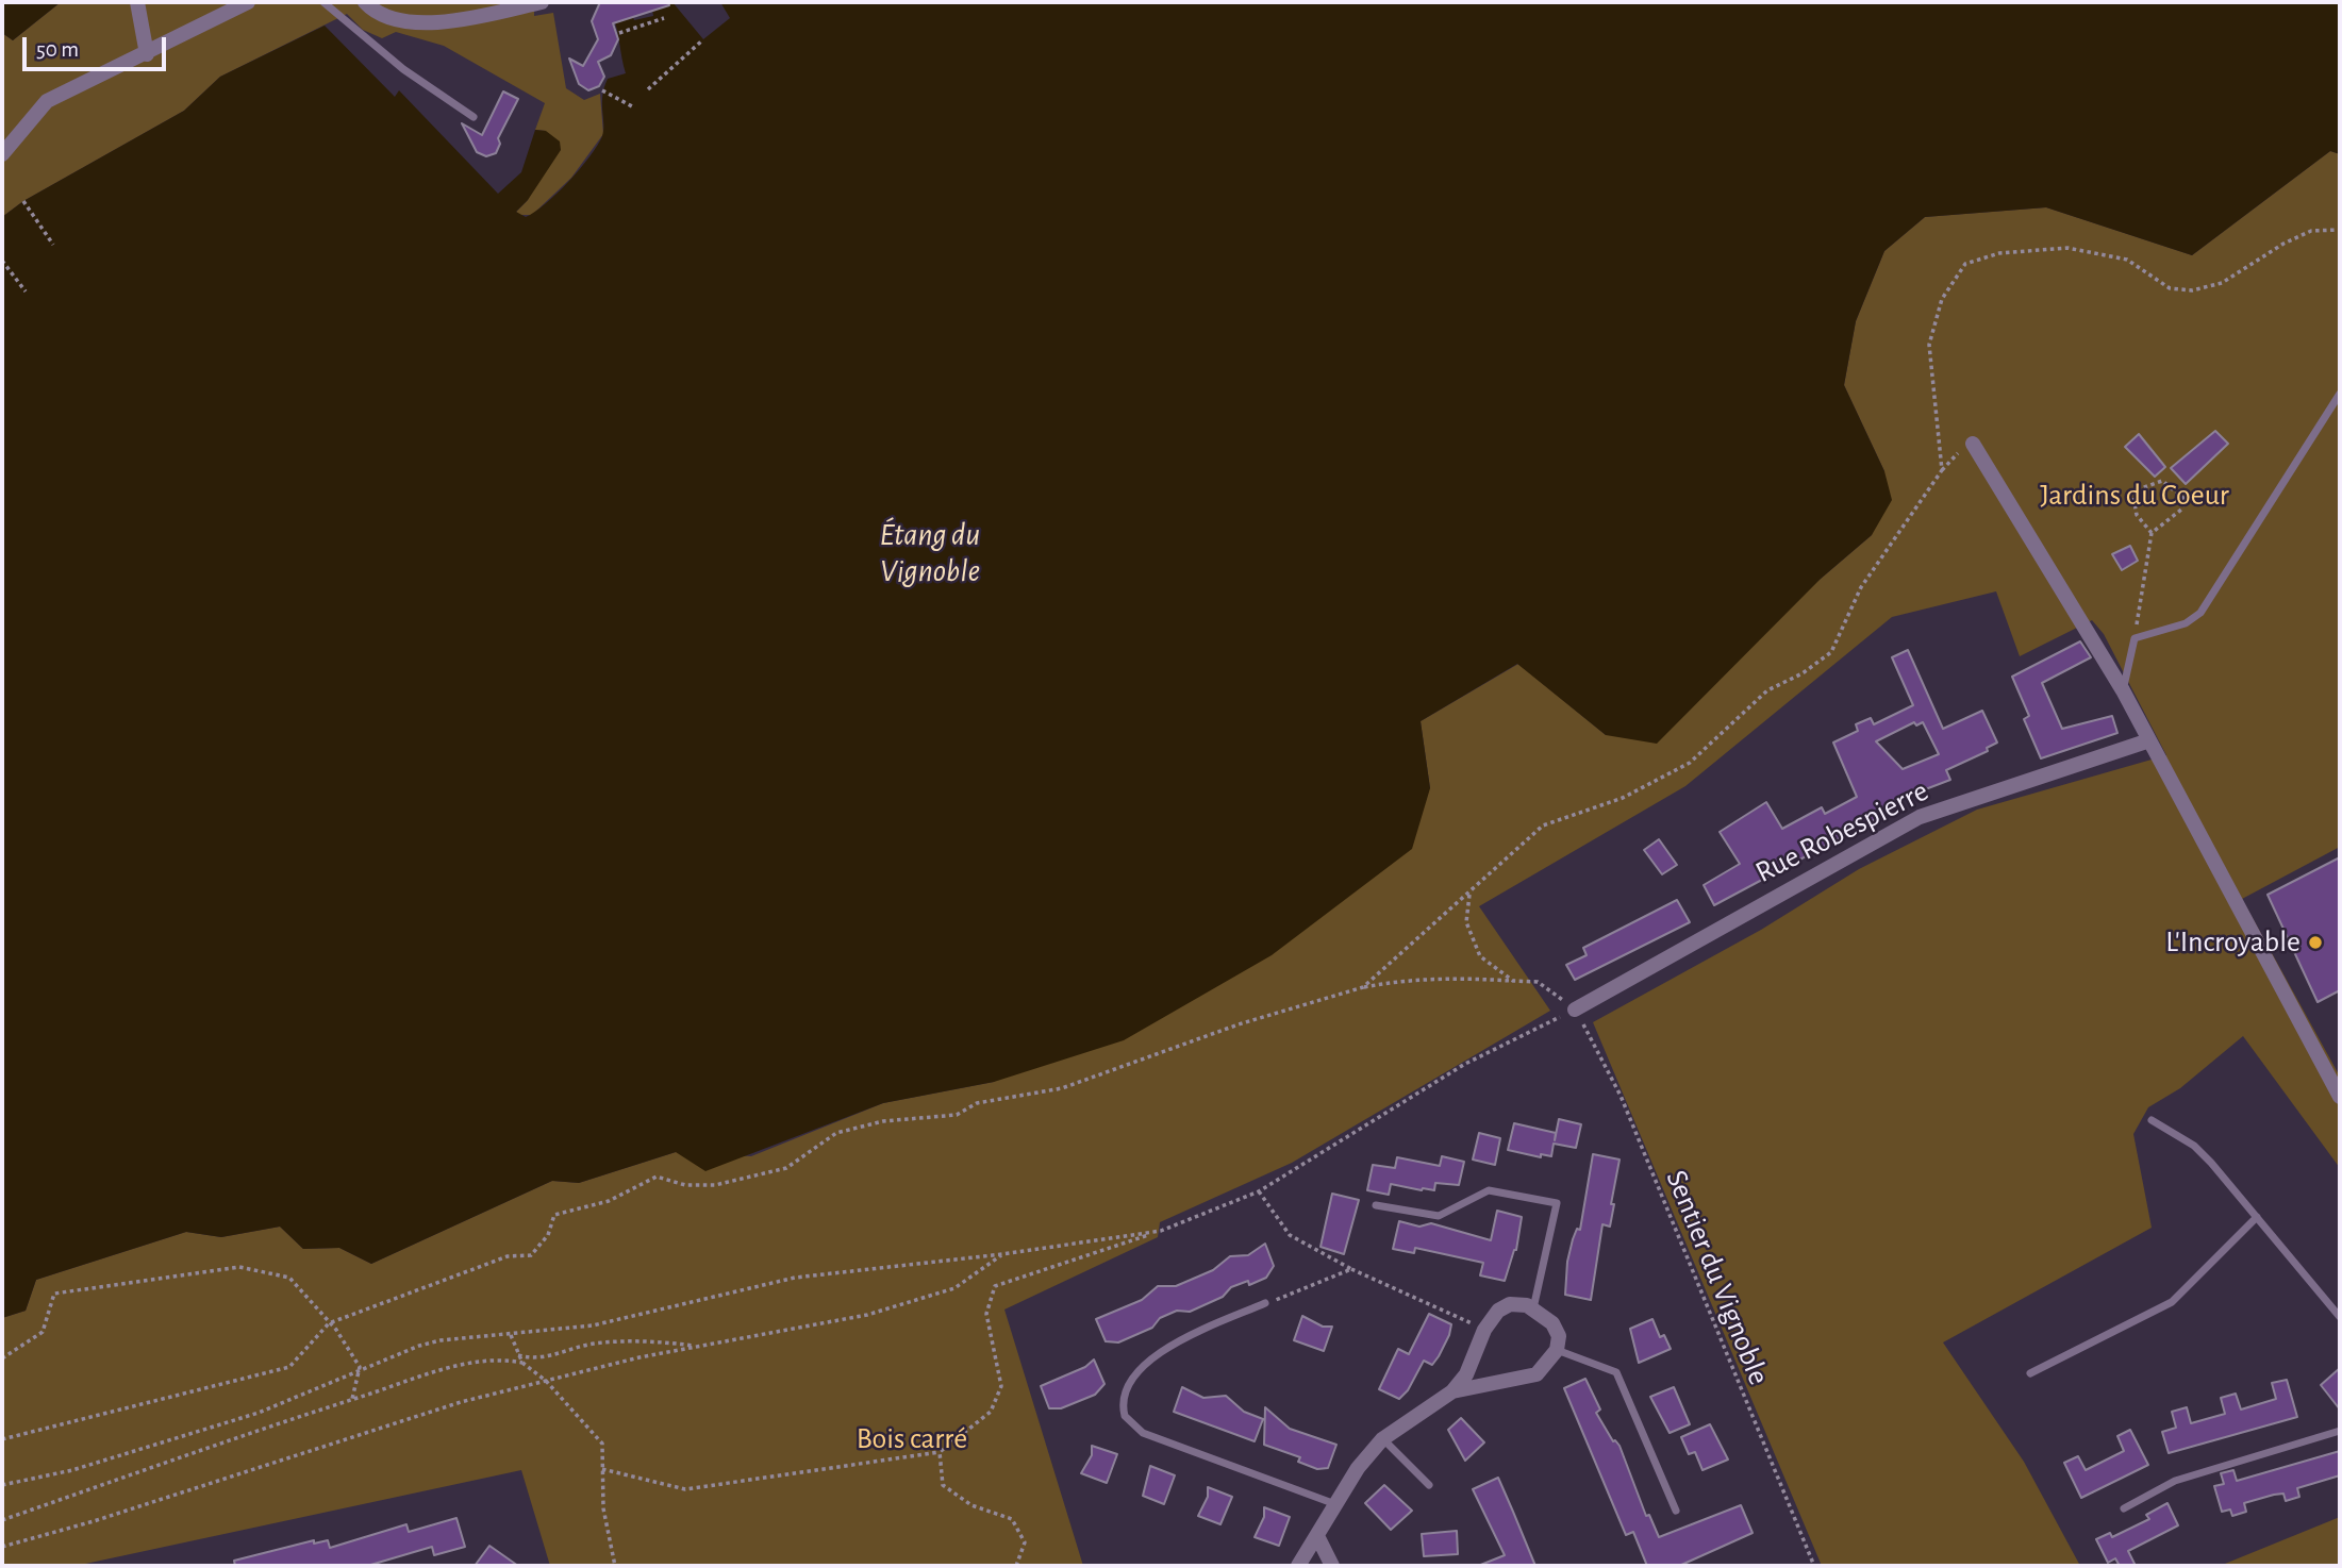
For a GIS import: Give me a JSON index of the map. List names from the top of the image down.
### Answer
{
  "streets": {
    "street": ["Rue Robespierre"],
    "path": ["Sentier du Vignoble"]
  },
  "crossings": [
    ["Rue Robespierre", "Sentier du Vignoble"]
  ],
  "water": ["Étang du Vignoble"],
  "parks": ["Jardins du Coeur", "Bois carré"],
  "places": ["L'Incroyable"],
  "scale_bar": "50 m"
}
